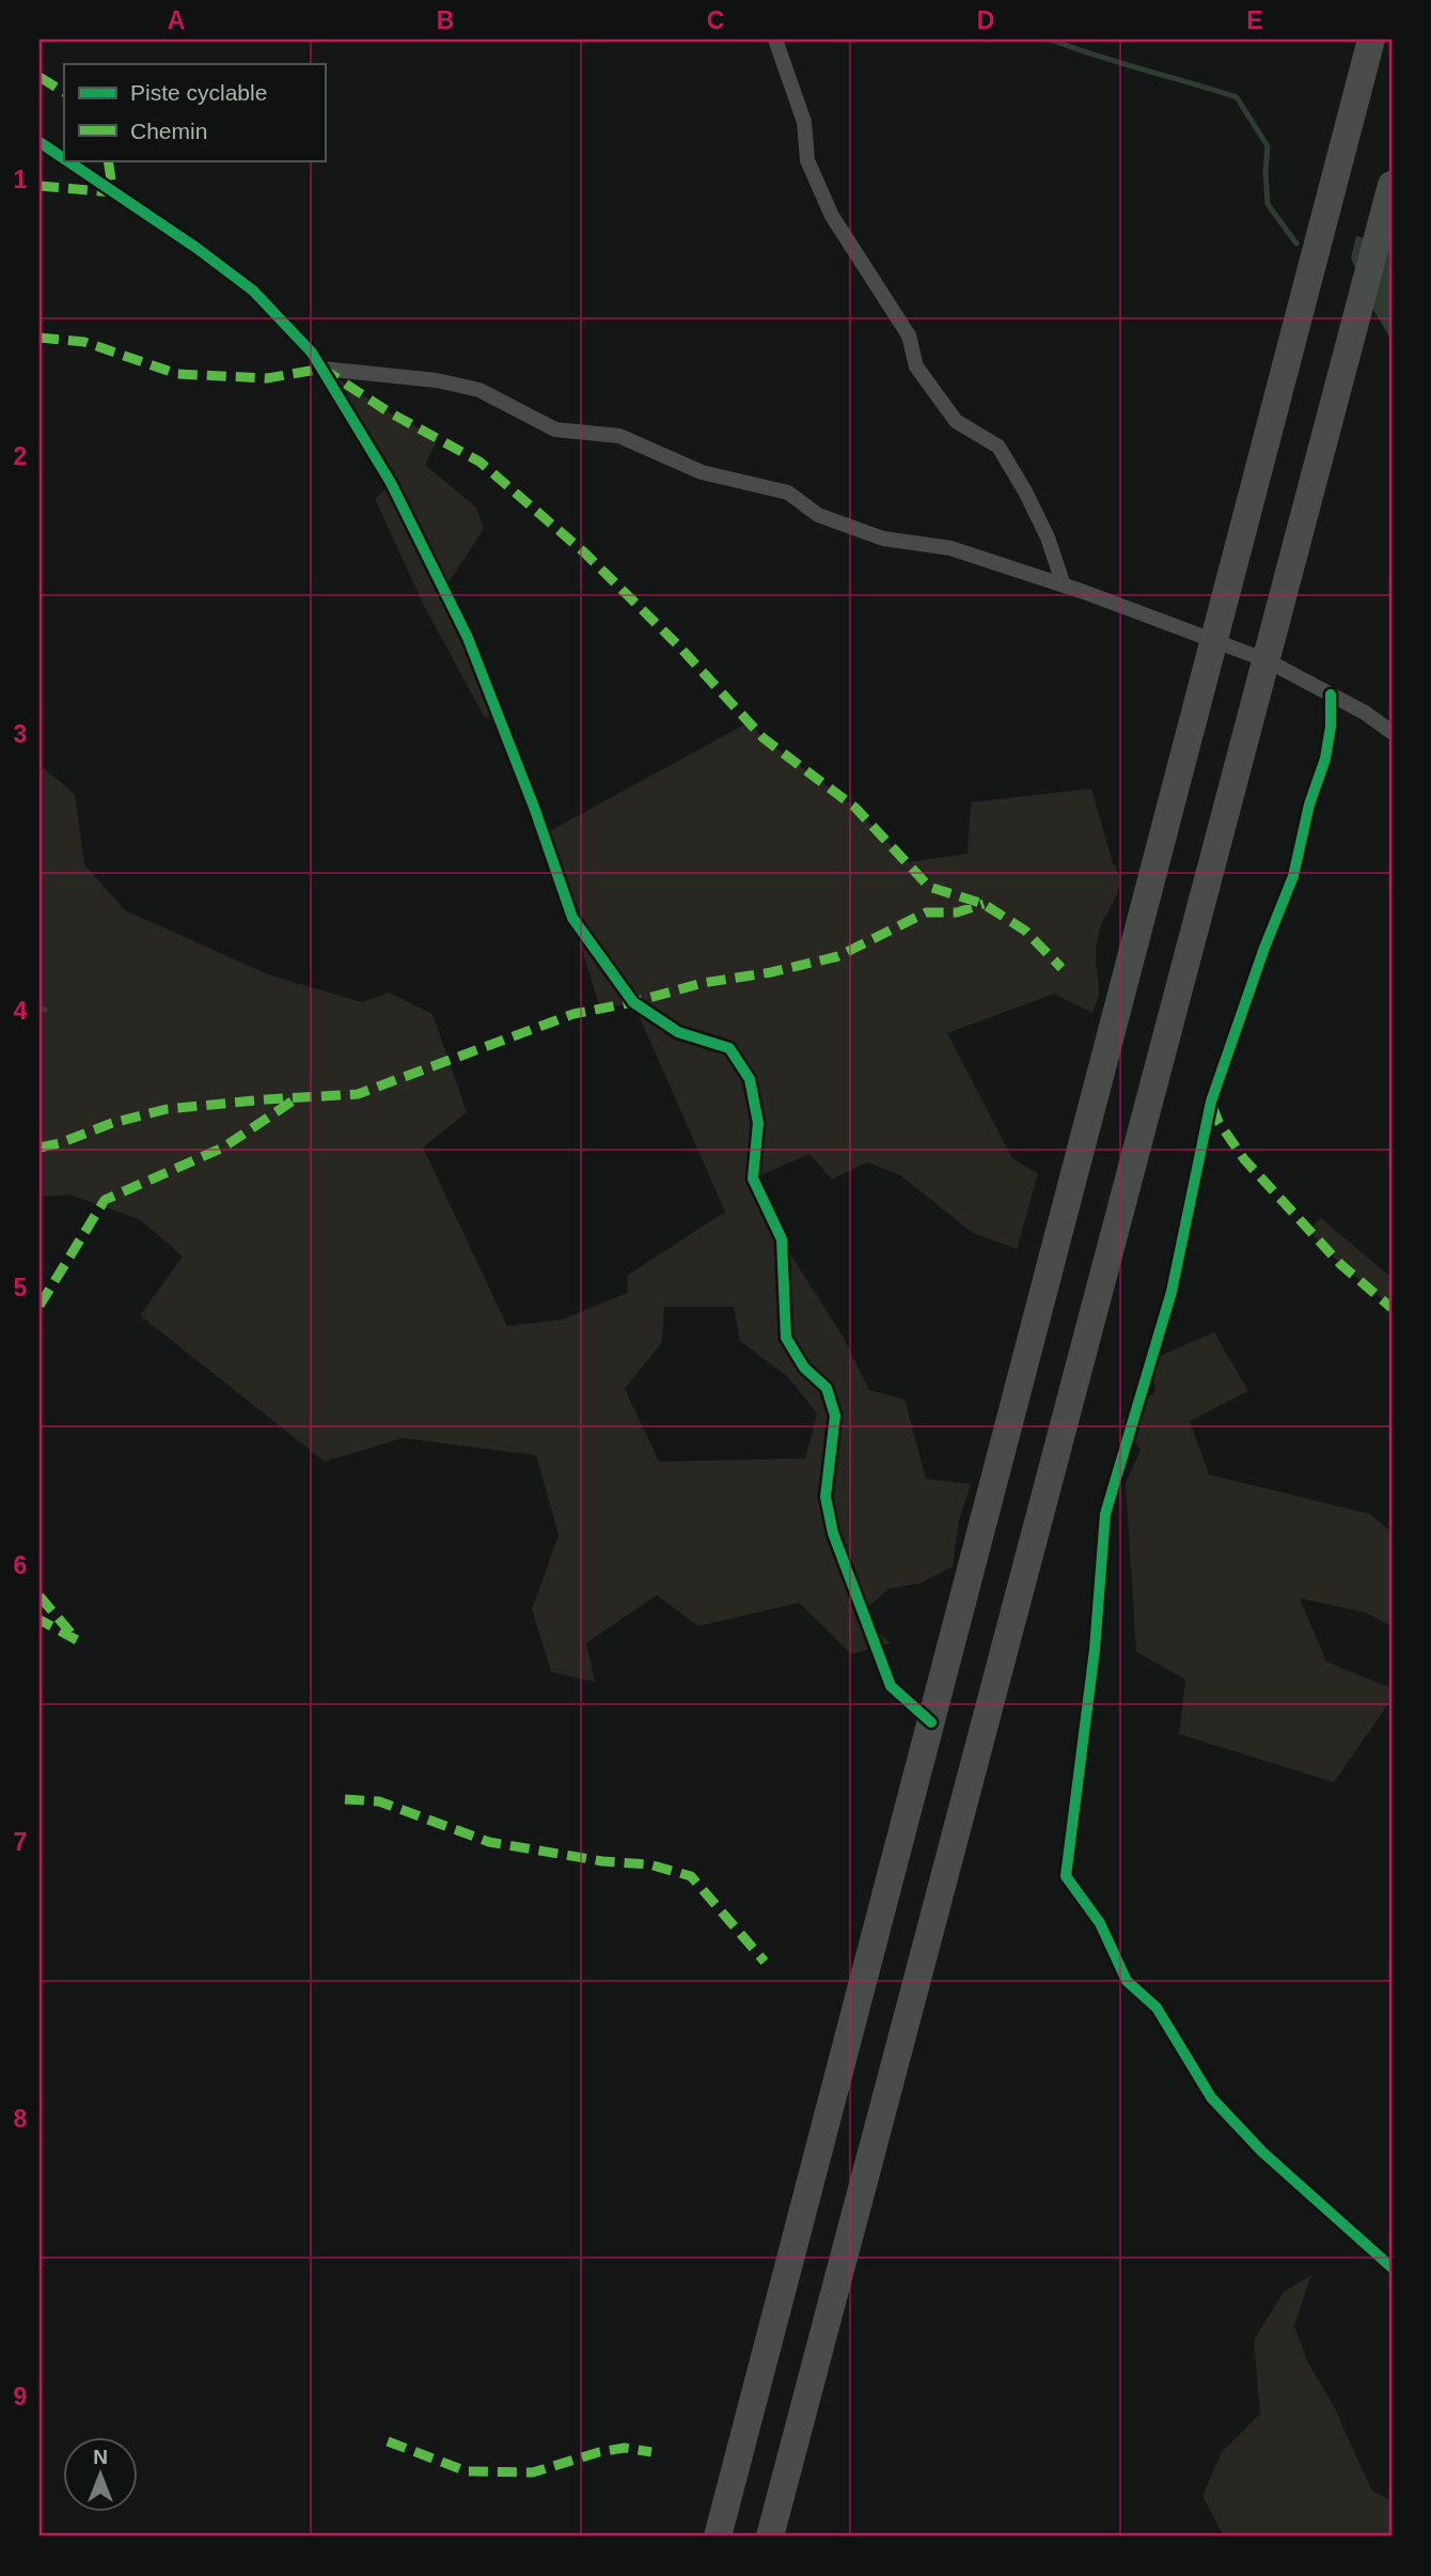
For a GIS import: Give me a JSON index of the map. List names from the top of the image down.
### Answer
{
  "legend": ["Piste cyclable", "Chemin"],
  "north": "top",
  "grid": {
    "columns": [
      "A",
      "B",
      "C",
      "D",
      "E"
    ],
    "rows": [
      "1",
      "2",
      "3",
      "4",
      "5",
      "6",
      "7",
      "8",
      "9"
    ]
  }
}
